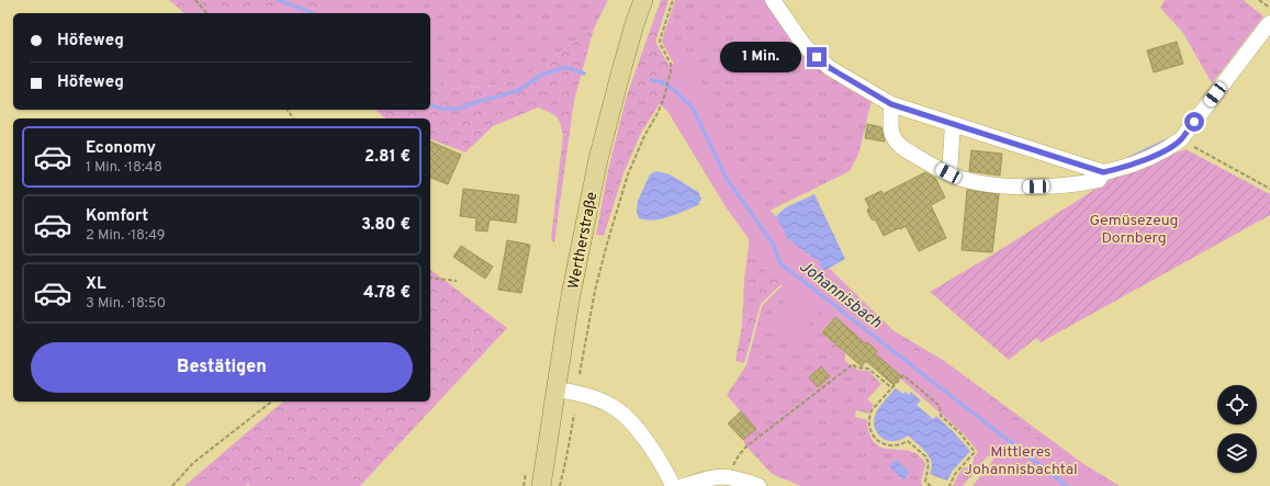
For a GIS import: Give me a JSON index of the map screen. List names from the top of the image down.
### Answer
{
  "streets": {
    "main road": ["Wertherstraße"]
  },
  "water": ["Johannisbach"],
  "parks": ["Gemüsezeug Dornberg", "Mittleres Johannisbachtal"],
  "page": {
    "banner": ["Höfeweg", "Höfeweg"],
    "bubble": "1 Min.",
    "list": [
      {
        "name": "Economy",
        "note": "1 Min. · 18:48",
        "value": "2.81 €"
      },
      {
        "name": "Komfort",
        "note": "2 Min. · 18:49",
        "value": "3.80 €"
      },
      {
        "name": "XL",
        "note": "3 Min. · 18:50",
        "value": "4.78 €"
      }
    ],
    "buttons": "Bestätigen"
  }
}
